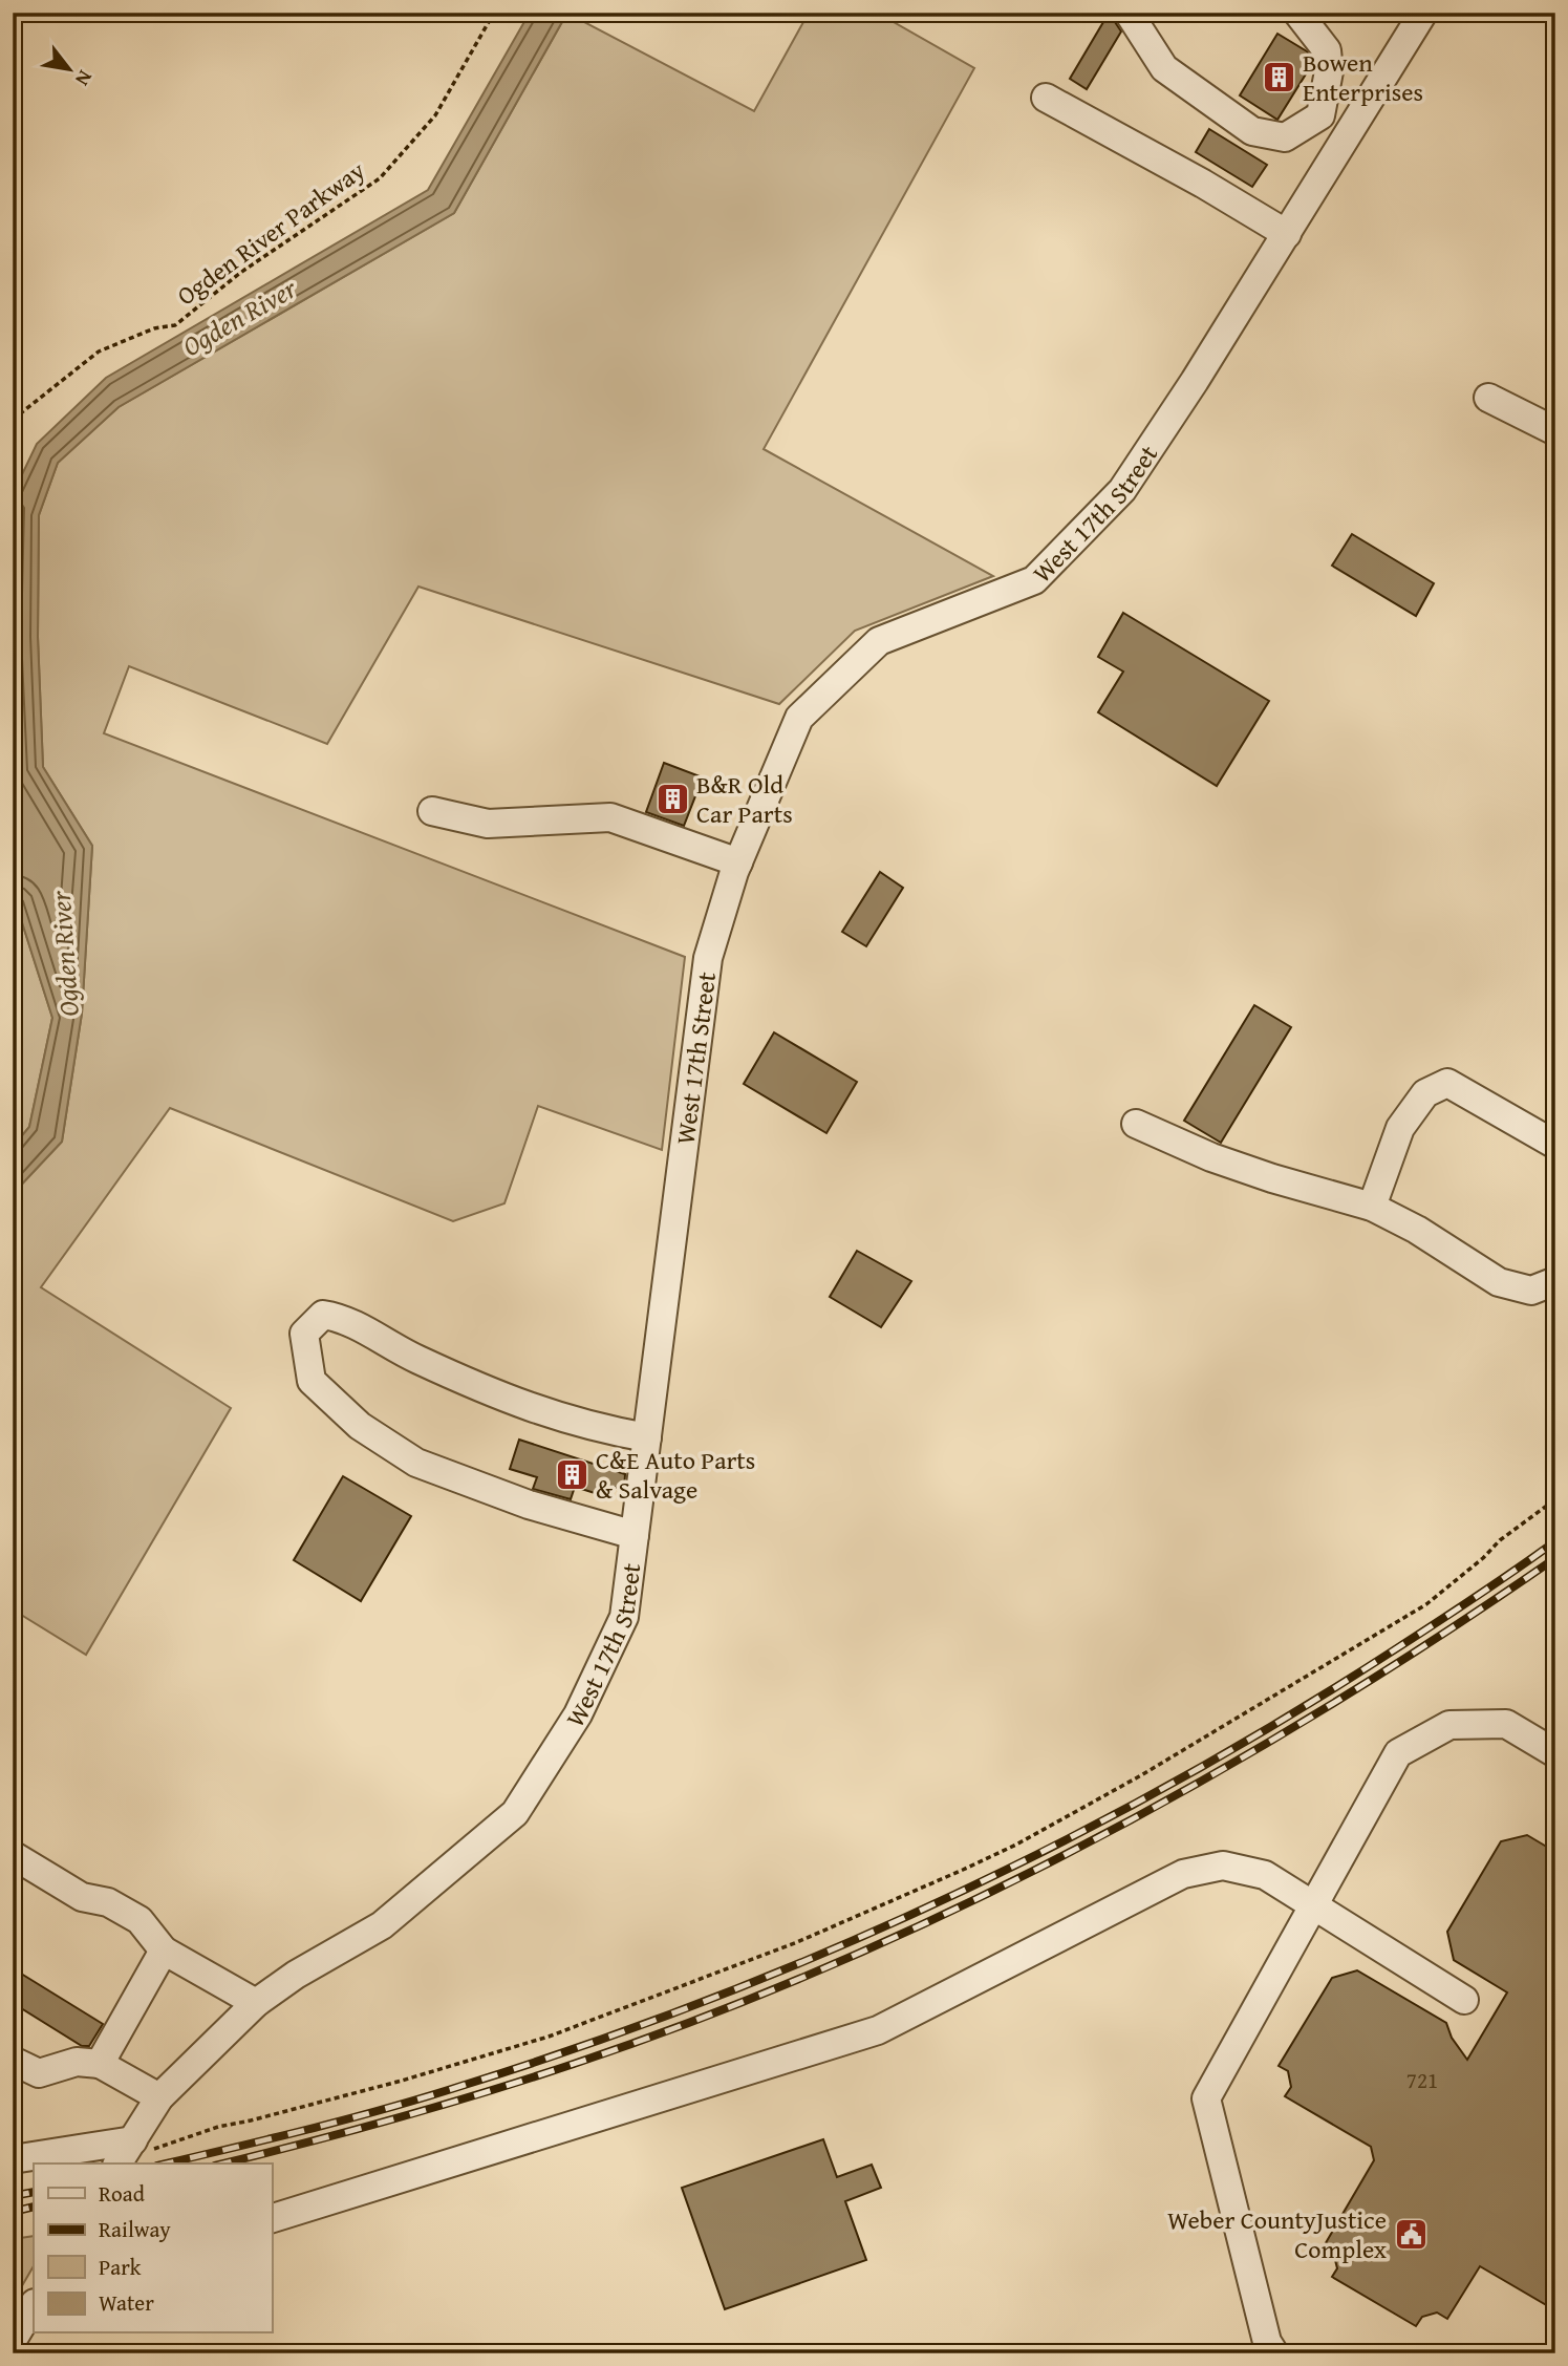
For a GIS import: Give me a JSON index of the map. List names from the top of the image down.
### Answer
{
  "streets": {
    "street": ["West 17th Street"],
    "path": ["Ogden River Parkway"]
  },
  "water": ["Ogden River"],
  "places": {
    "building": ["Bowen Enterprises", "B&R Old Car Parts", "C&E Auto Parts & Salvage"],
    "public building": ["Weber CountyJustice Complex"]
  },
  "house_numbers": ["721"],
  "legend": [
    "Road",
    "Railway",
    "Park",
    "Water"
  ],
  "north": "bottom right"
}
